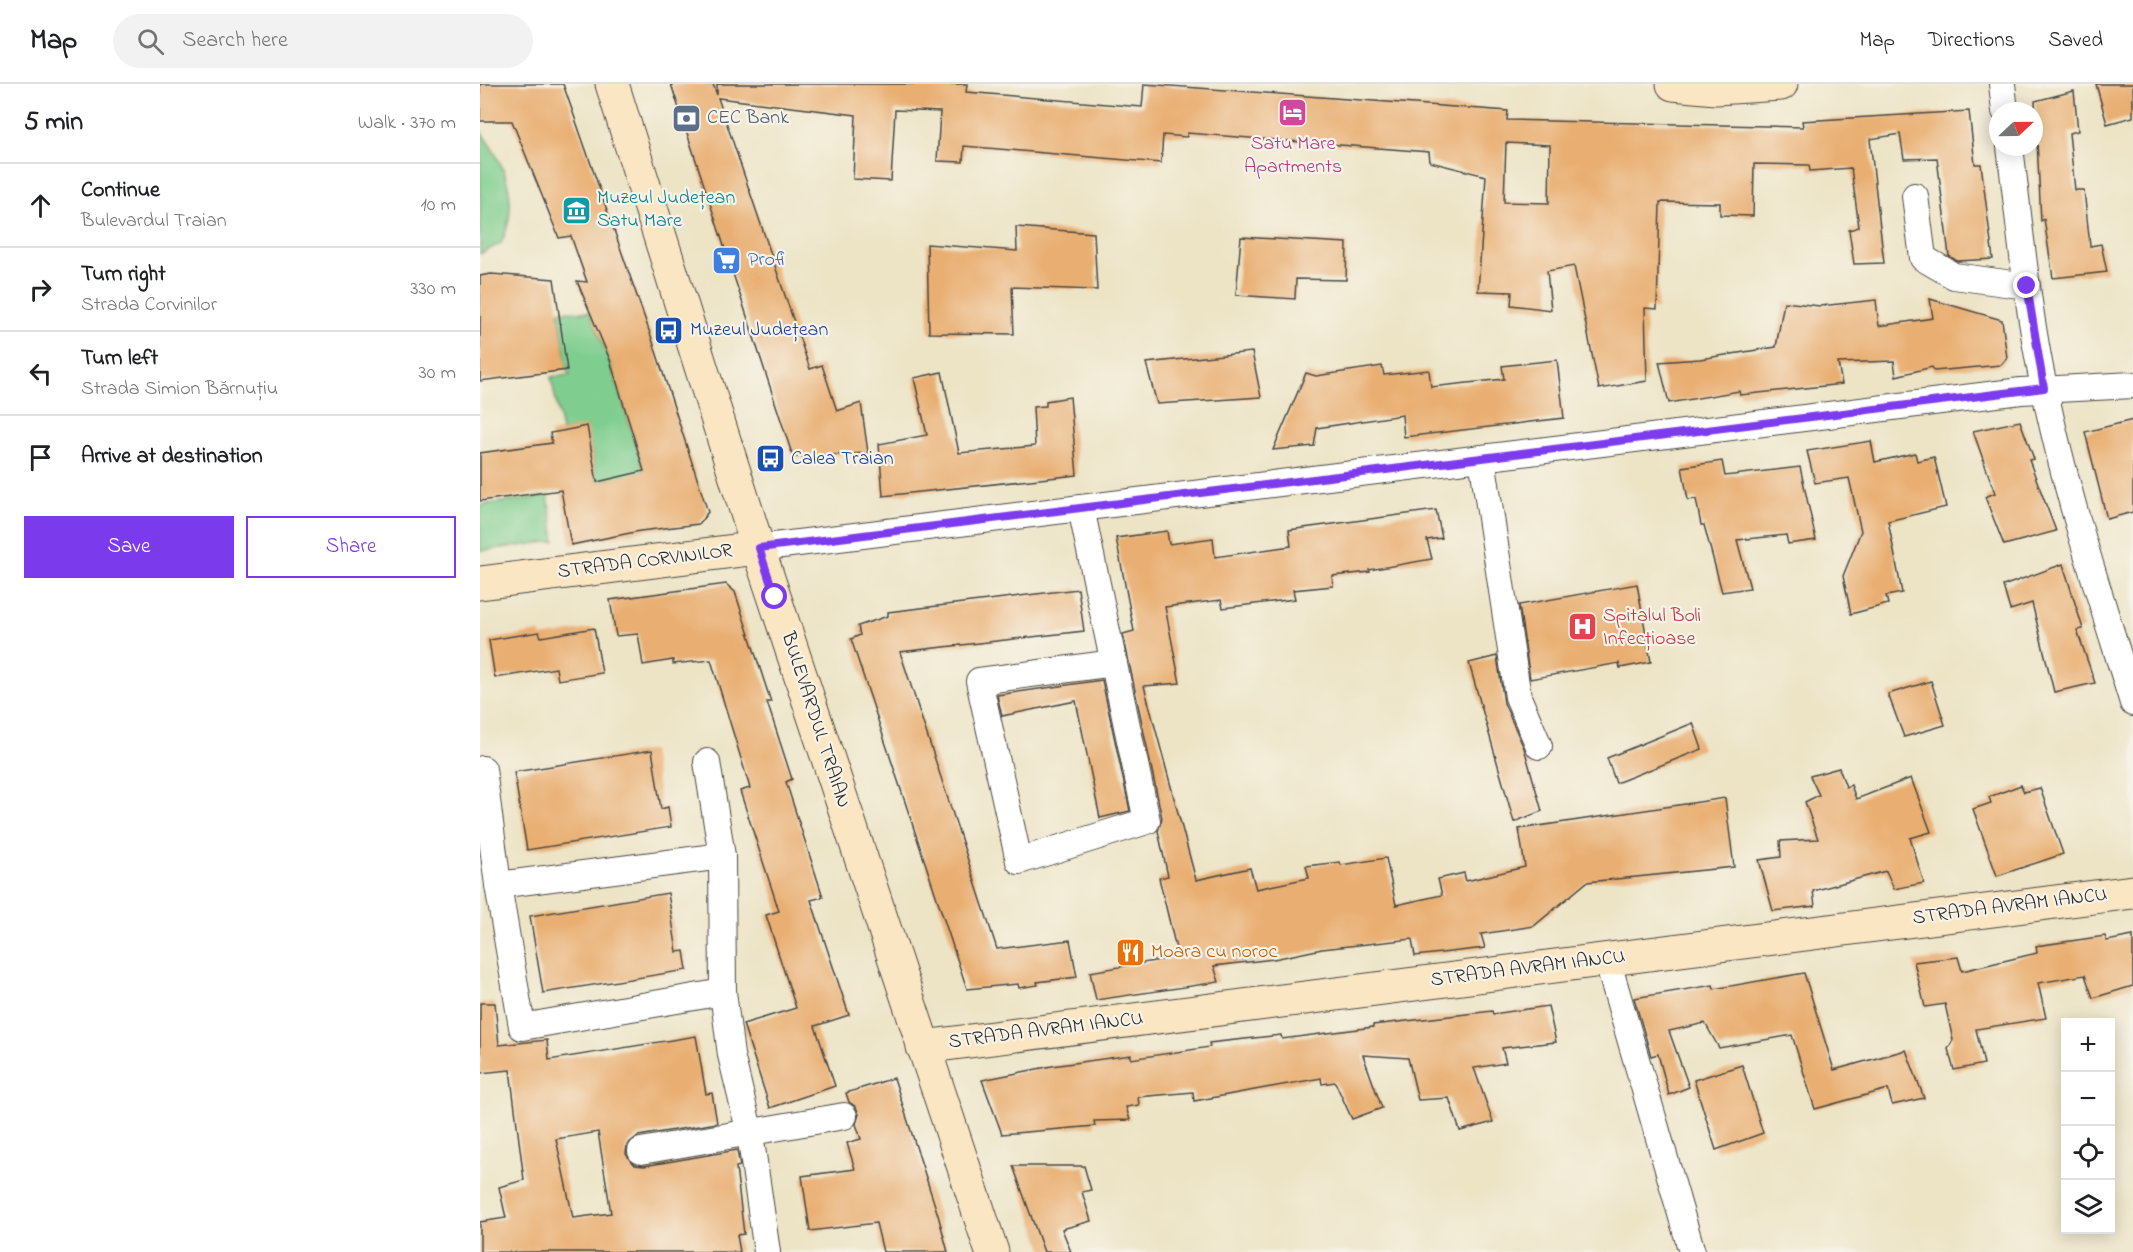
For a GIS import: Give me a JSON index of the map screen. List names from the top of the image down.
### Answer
{
  "streets": {
    "street": ["STRADA CORVINILOR", "BULEVARDUL TRAIAN", "STRADA AVRAM IANCU"]
  },
  "crossings": [
    ["STRADA CORVINILOR", "BULEVARDUL TRAIAN"],
    ["BULEVARDUL TRAIAN", "STRADA AVRAM IANCU"]
  ],
  "places": {
    "hotel": ["Satu Mare Apartments"],
    "bank": ["CEC Bank"],
    "museum": ["Muzeul Județean Satu Mare"],
    "supermarket": ["Profi"],
    "bus stop": ["Muzeul Județean", "Calea Traian"],
    "hospital": ["Spitalul Boli Infecțioase"],
    "restaurant": ["Moara cu noroc"]
  },
  "north": "right",
  "page": {
    "header": "Map",
    "search": "Search here",
    "nav": ["Map", "Directions", "Saved"],
    "heading": ["5 min", "Walk · 370 m"],
    "list": [
      ["Continue", "Bulevardul Traian", "10 m"],
      ["Turn right", "Strada Corvinilor", "330 m"],
      ["Turn left", "Strada Simion Bărnuțiu", "30 m"],
      "Arrive at destination"
    ],
    "buttons": ["Save", "Share"],
    "map_buttons": ["+", "−"]
  }
}
